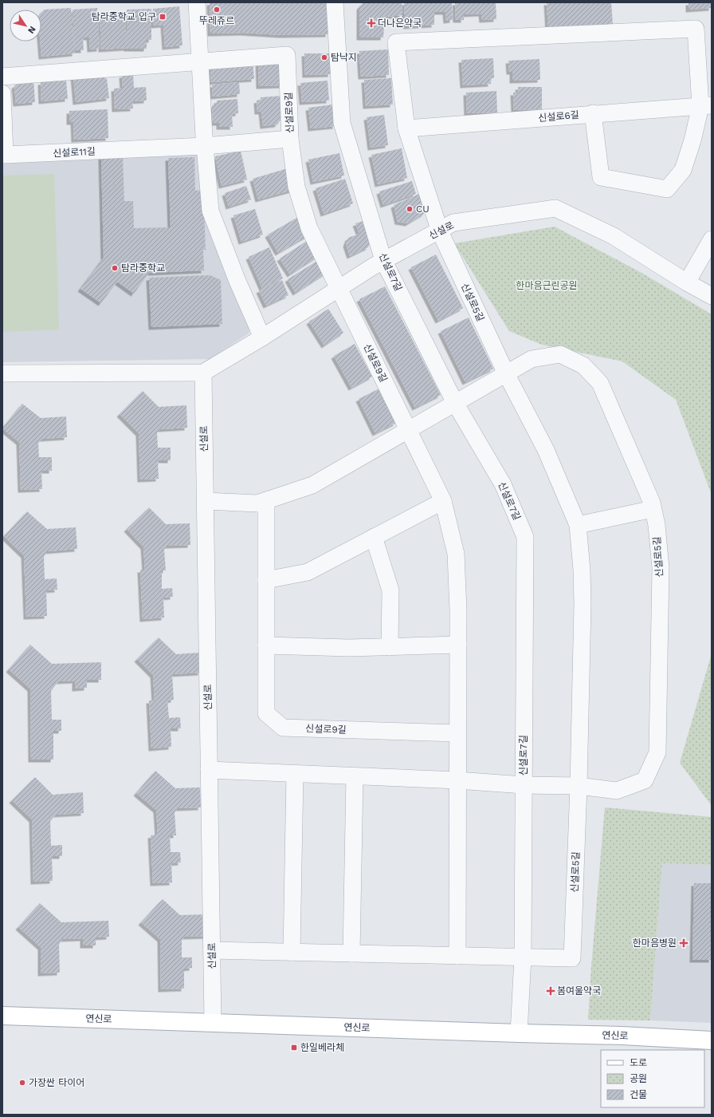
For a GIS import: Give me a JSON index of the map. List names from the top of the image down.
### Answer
{
  "streets": {
    "main road": ["연신로"],
    "street": [
      "신설로9길",
      "신설로6길",
      "신설로11길",
      "신설로",
      "신설로7길",
      "신설로5길"
    ]
  },
  "crossings": [
    ["신설로9길", "신설로"],
    ["신설로6길", "신설로5길"],
    ["신설로", "신설로7길"],
    ["신설로", "신설로5길"],
    ["신설로", "연신로"],
    ["신설로7길", "신설로5길"],
    ["신설로7길", "연신로"]
  ],
  "parks": ["한마음근린공원"],
  "places": {
    "other": [
      "뚜레쥬르",
      "탐낙지",
      "CU",
      "탐라중학교",
      "가장싼 타이어"
    ],
    "transit": ["탐라중학교 입구", "한일베라체"],
    "health": ["더나은약국", "한마음병원", "봄여울약국"]
  },
  "legend": ["도로", "공원", "건물"],
  "north": "bottom right"
}
